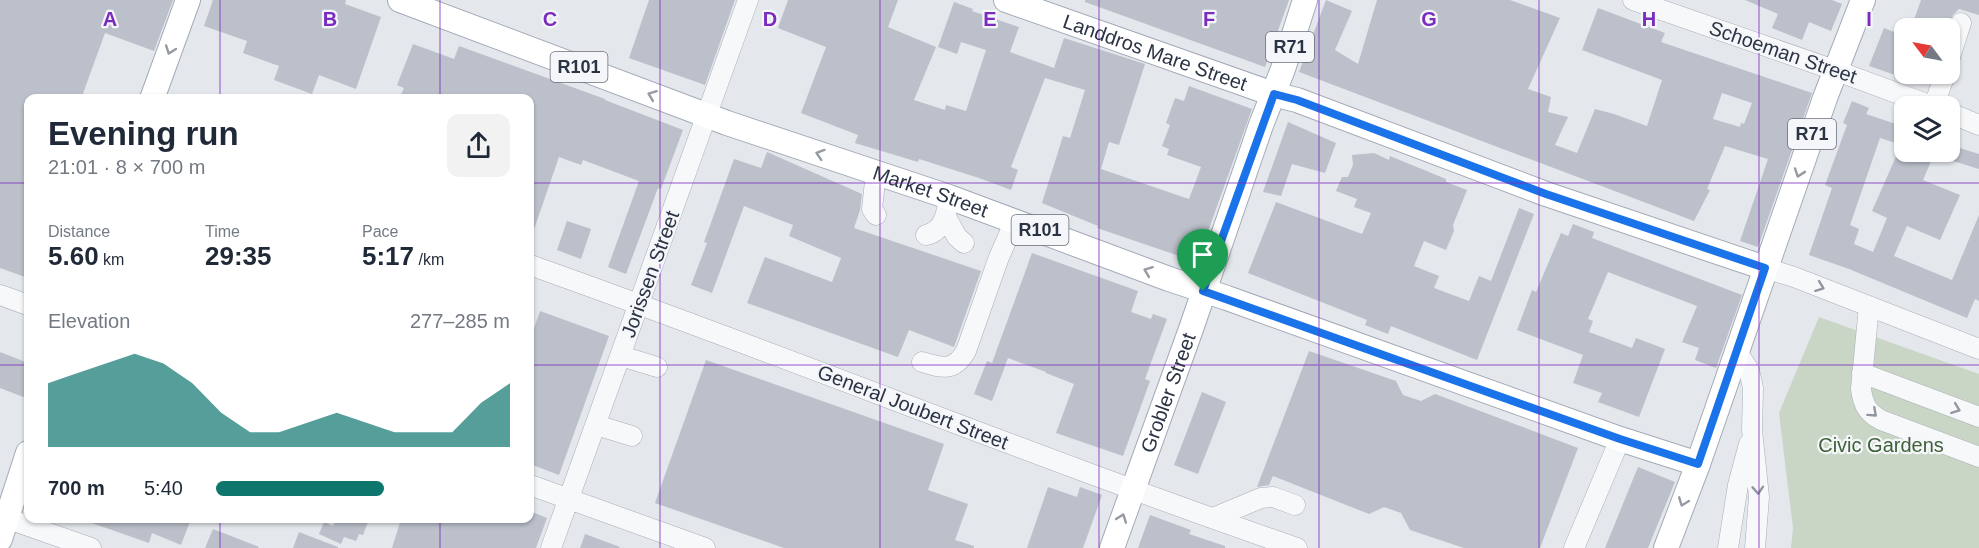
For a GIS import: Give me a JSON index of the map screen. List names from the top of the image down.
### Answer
{
  "streets": {
    "main road": [
      "R71",
      "Landdros Mare Street",
      "R101",
      "Market Street",
      "Grobler Street"
    ],
    "street": ["Schoeman Street", "Jorissen Street", "General Joubert Street"]
  },
  "crossings": [
    ["R71", "Landdros Mare Street"],
    ["R71", "Schoeman Street"],
    ["Landdros Mare Street", "Grobler Street"],
    ["Market Street", "Jorissen Street"],
    ["Market Street", "Grobler Street"],
    ["Jorissen Street", "General Joubert Street"],
    ["Grobler Street", "General Joubert Street"]
  ],
  "one_way": ["Market Street"],
  "parks": ["Civic Gardens"],
  "north": "top left",
  "page": {
    "heading": ["Evening run", "21:01 · 8 × 700 m"],
    "stats": [
      ["Distance", "5.60 km"],
      ["Time", "29:35"],
      ["Pace", "5:17 /km"]
    ],
    "chart": ["Elevation", "277–285 m"],
    "list": [
      {
        "name": "700 m",
        "note": "5:40"
      }
    ]
  },
  "grid": {
    "columns": [
      "A",
      "B",
      "C",
      "D",
      "E",
      "F",
      "G",
      "H",
      "I"
    ]
  }
}
